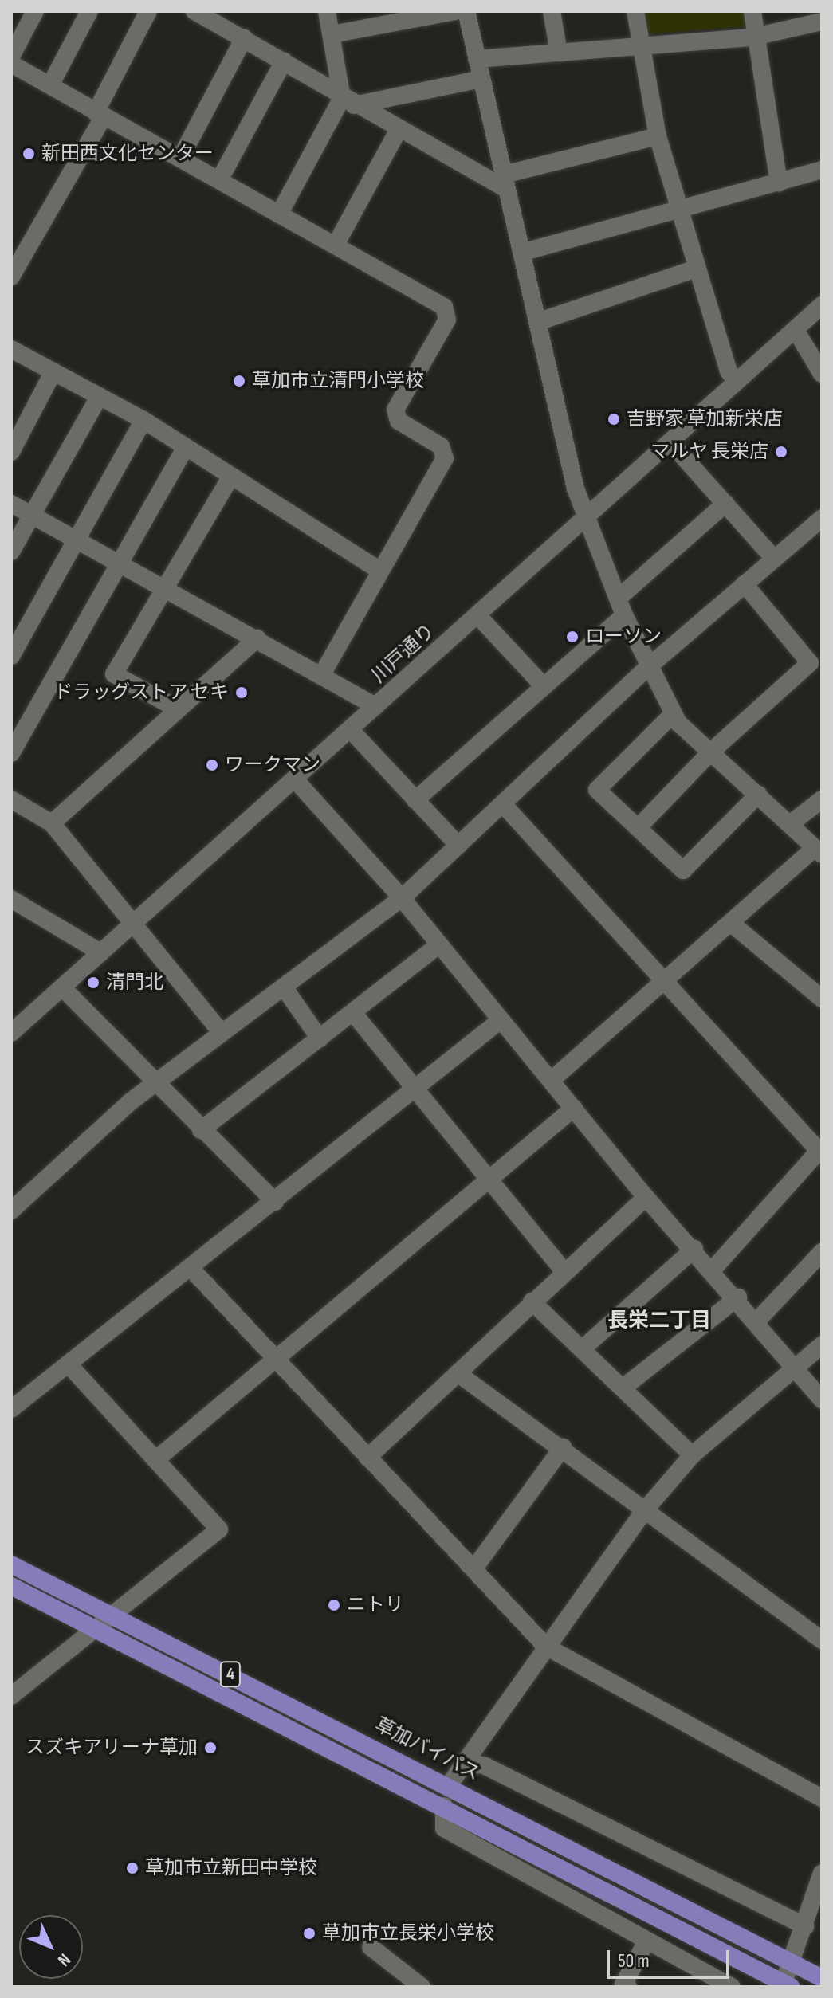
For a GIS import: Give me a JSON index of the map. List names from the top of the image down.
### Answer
{
  "streets": {
    "highway": ["4", "草加バイパス"],
    "street": ["川戸通り"]
  },
  "districts": ["長栄二丁目"],
  "places": [
    "新田西文化センター",
    "草加市立清門小学校",
    "吉野家 草加新栄店",
    "マルヤ 長栄店",
    "ローソン",
    "ドラッグストア セキ",
    "ワークマン",
    "清門北",
    "ニトリ",
    "スズキアリーナ草加",
    "草加市立新田中学校",
    "草加市立長栄小学校"
  ],
  "scale_bar": "50 m",
  "north": "bottom right"
}
